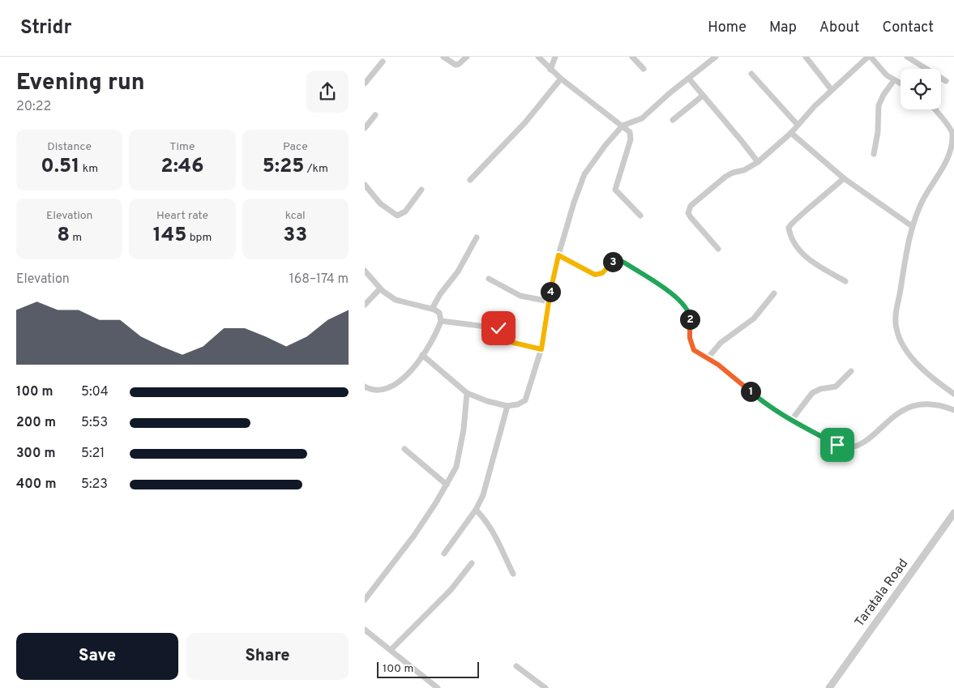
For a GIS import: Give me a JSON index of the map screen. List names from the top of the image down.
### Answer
{
  "streets": {
    "street": ["Taratala Road"]
  },
  "scale_bar": "100 m",
  "page": {
    "header": "Stridr",
    "nav": [
      "Home",
      "Map",
      "About",
      "Contact"
    ],
    "heading": ["Evening run", "20:22"],
    "stats": [
      ["Distance", "0.51 km"],
      ["Time", "2:46"],
      ["Pace", "5:25 /km"],
      ["Elevation", "8 m"],
      ["Heart rate", "145 bpm"],
      ["kcal", "33"]
    ],
    "pins": [
      "3",
      "4",
      "2",
      "1"
    ],
    "chart": ["Elevation", "168–174 m"],
    "list": [
      {
        "name": "100 m",
        "note": "5:04"
      },
      {
        "name": "200 m",
        "note": "5:53"
      },
      {
        "name": "300 m",
        "note": "5:21"
      },
      {
        "name": "400 m",
        "note": "5:23"
      }
    ],
    "buttons": ["Save", "Share"],
    "scale": "100 m"
  }
}
